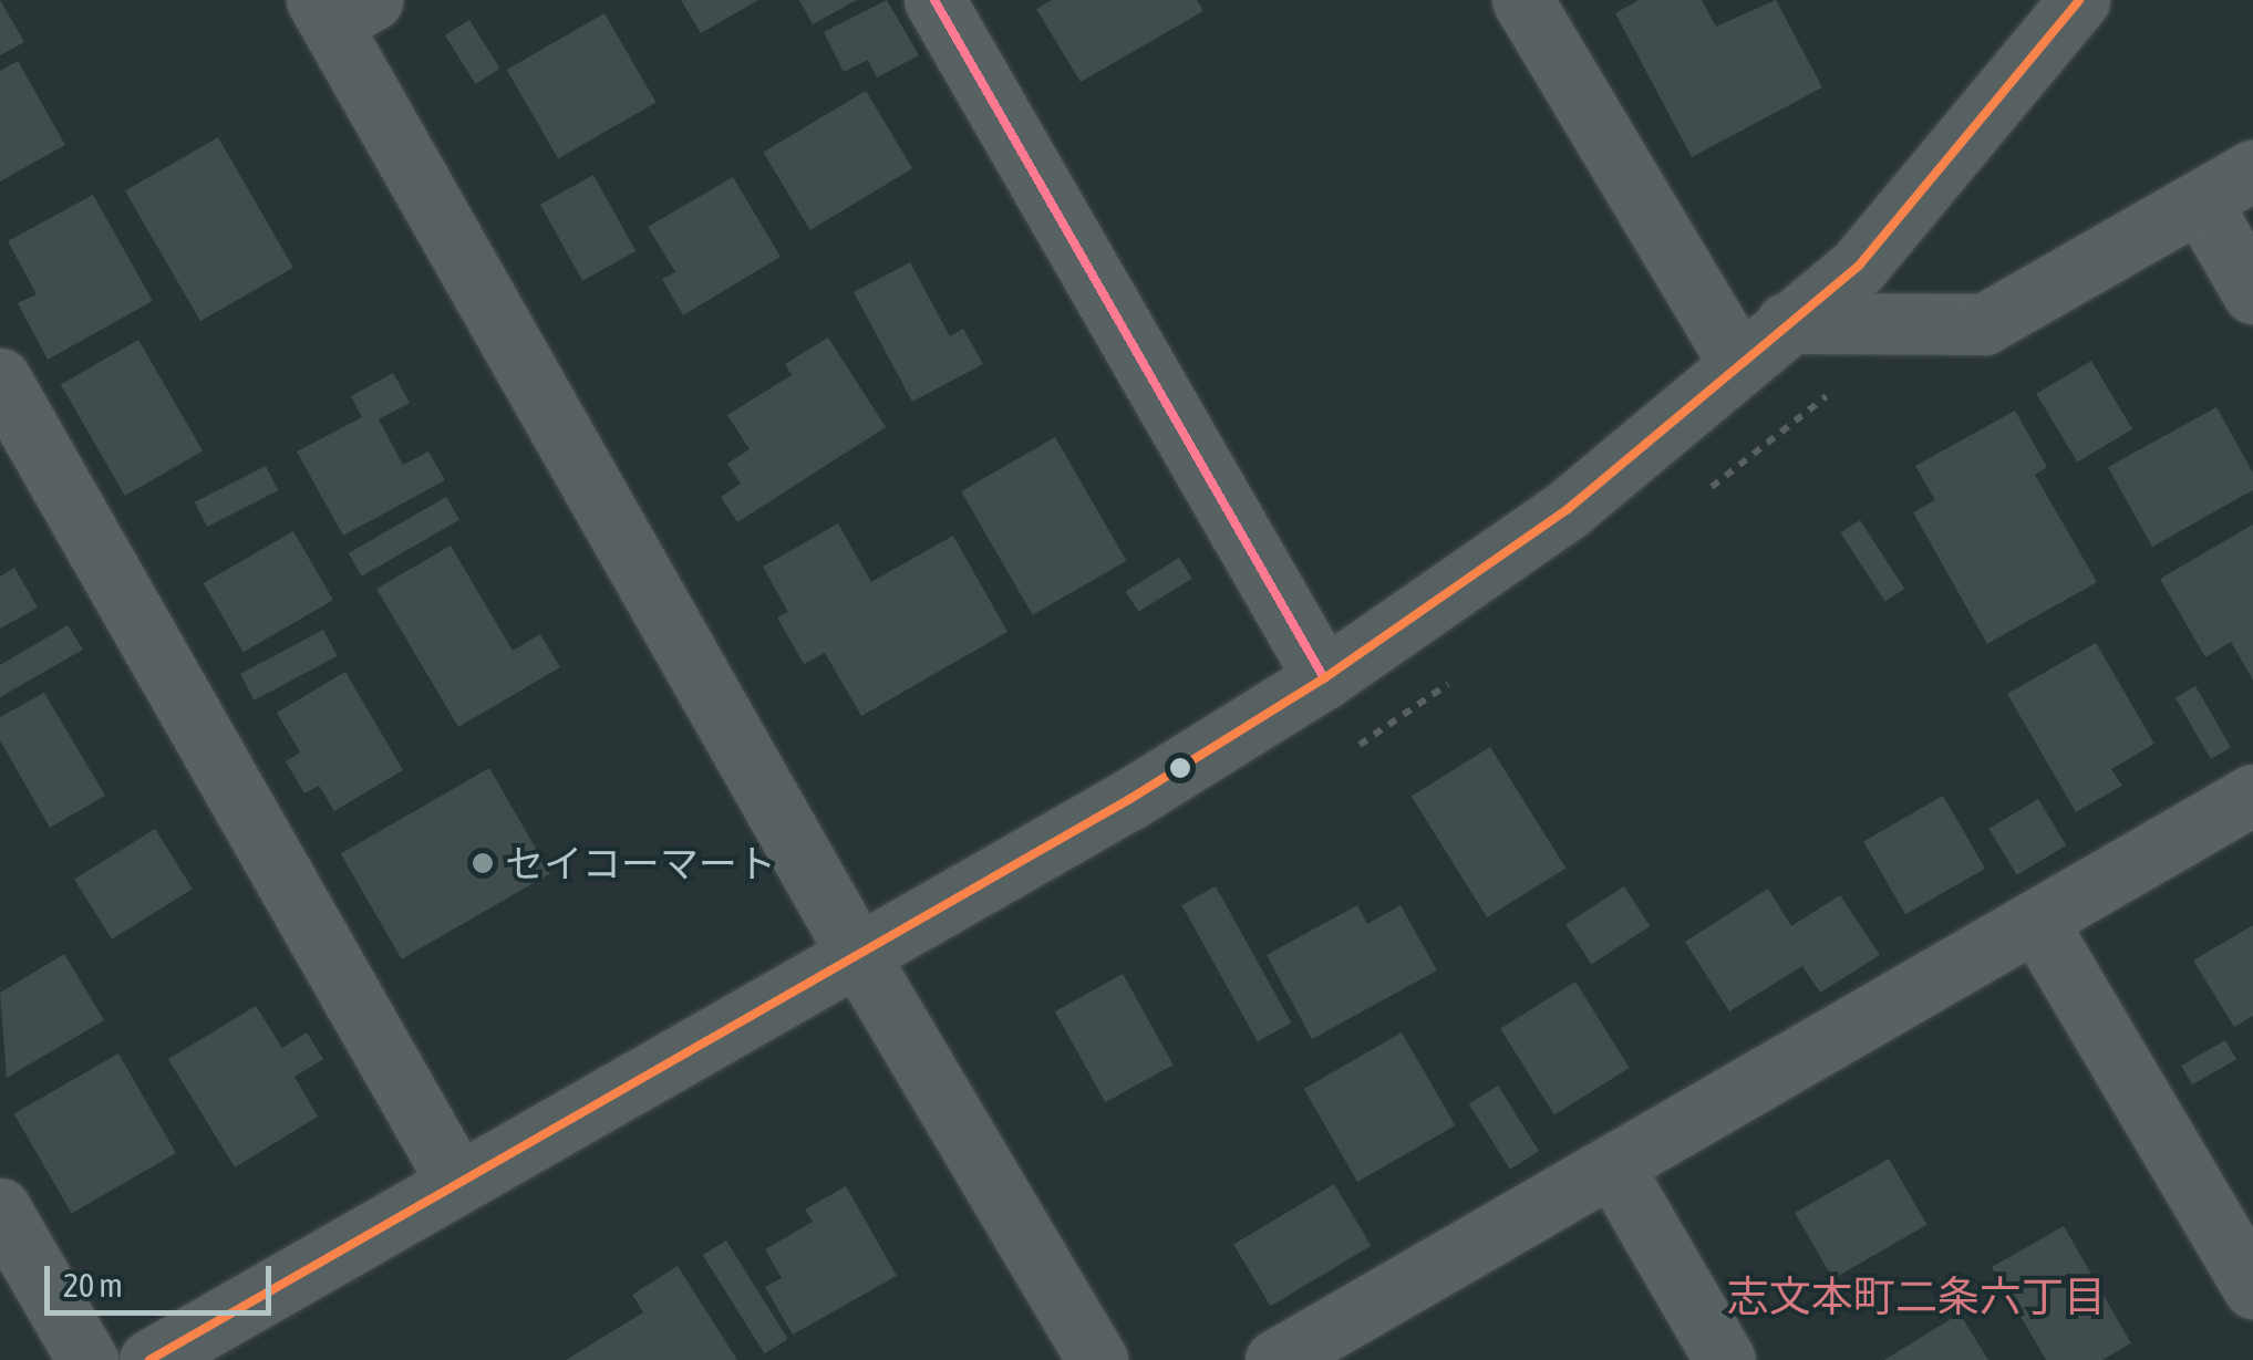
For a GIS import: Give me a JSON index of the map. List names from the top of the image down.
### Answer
{
  "districts": ["志文本町二条六丁目"],
  "places": ["セイコーマート"],
  "scale_bar": "20 m"
}
